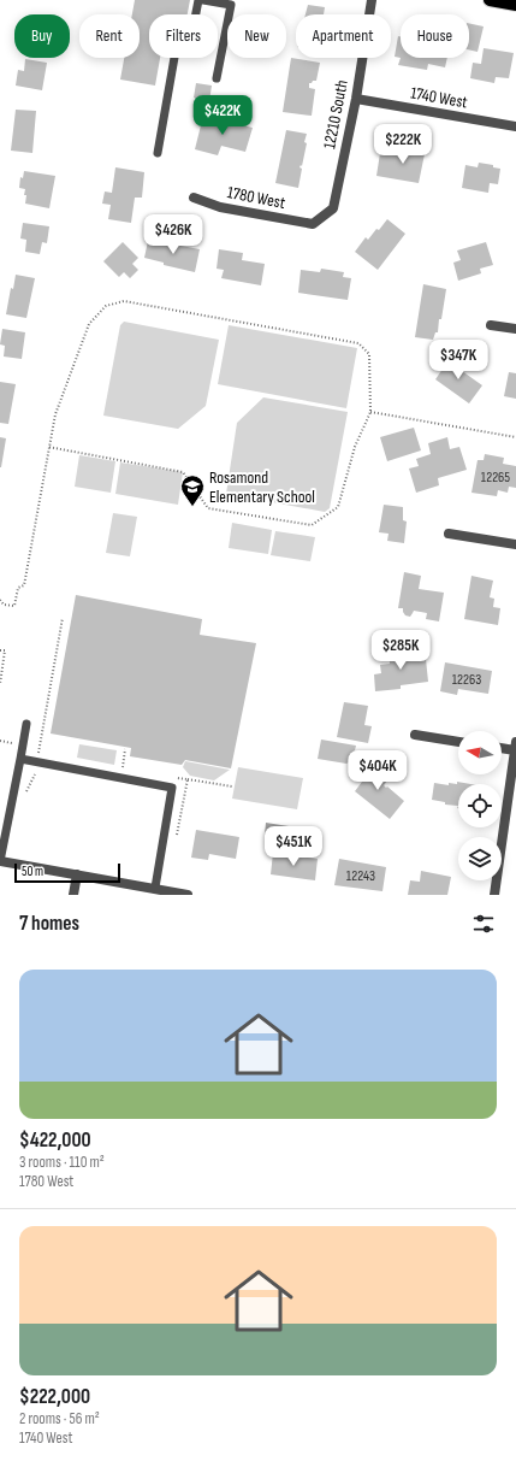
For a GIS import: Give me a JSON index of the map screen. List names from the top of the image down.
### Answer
{
  "streets": {
    "street": ["1740 West", "12210 South", "1780 West"]
  },
  "crossings": [
    ["1740 West", "12210 South"],
    ["12210 South", "1780 West"]
  ],
  "places": {
    "school or university": ["Rosamond Elementary School"]
  },
  "house_numbers": ["12265", "12263", "12243"],
  "scale_bar": "50 m",
  "north": "left",
  "page": {
    "chip": [
      "Buy",
      "Rent",
      "Filters",
      "New",
      "Apartment",
      "House"
    ],
    "price": [
      "$422K",
      "$222K",
      "$426K",
      "$347K",
      "$285K",
      "$404K",
      "$451K"
    ],
    "scale": "50 m",
    "heading": "7 homes",
    "list": [
      {
        "name": "$422,000",
        "note": "3 rooms · 110 m² · 1780 West"
      },
      {
        "name": "$222,000",
        "note": "2 rooms · 56 m² · 1740 West"
      }
    ]
  }
}
